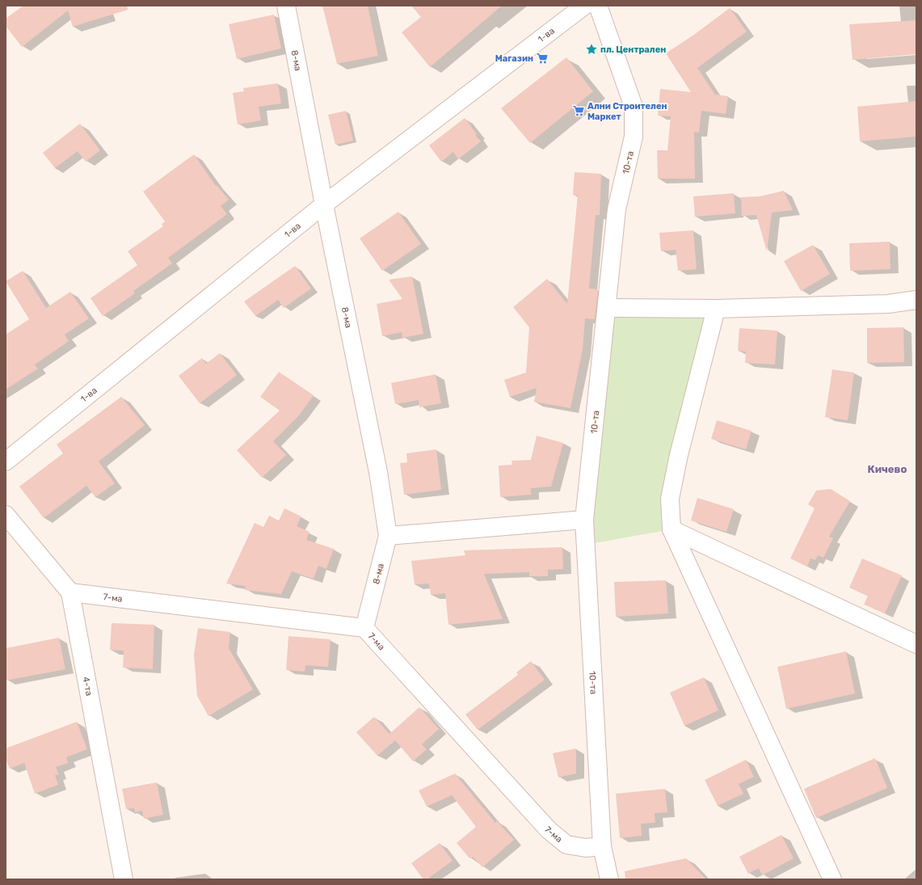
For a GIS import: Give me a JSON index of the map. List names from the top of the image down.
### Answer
{
  "streets": {
    "street": [
      "1-ва",
      "8-ма",
      "10-та",
      "7-ма",
      "4-та"
    ]
  },
  "crossings": [
    ["1-ва", "8-ма"],
    ["8-ма", "7-ма"],
    ["10-та", "7-ма"],
    ["7-ма", "4-та"]
  ],
  "districts": ["Кичево"],
  "places": {
    "place": ["пл. Централен"],
    "supermarket": ["Магазин", "Ални Строителен Маркет"]
  }
}
